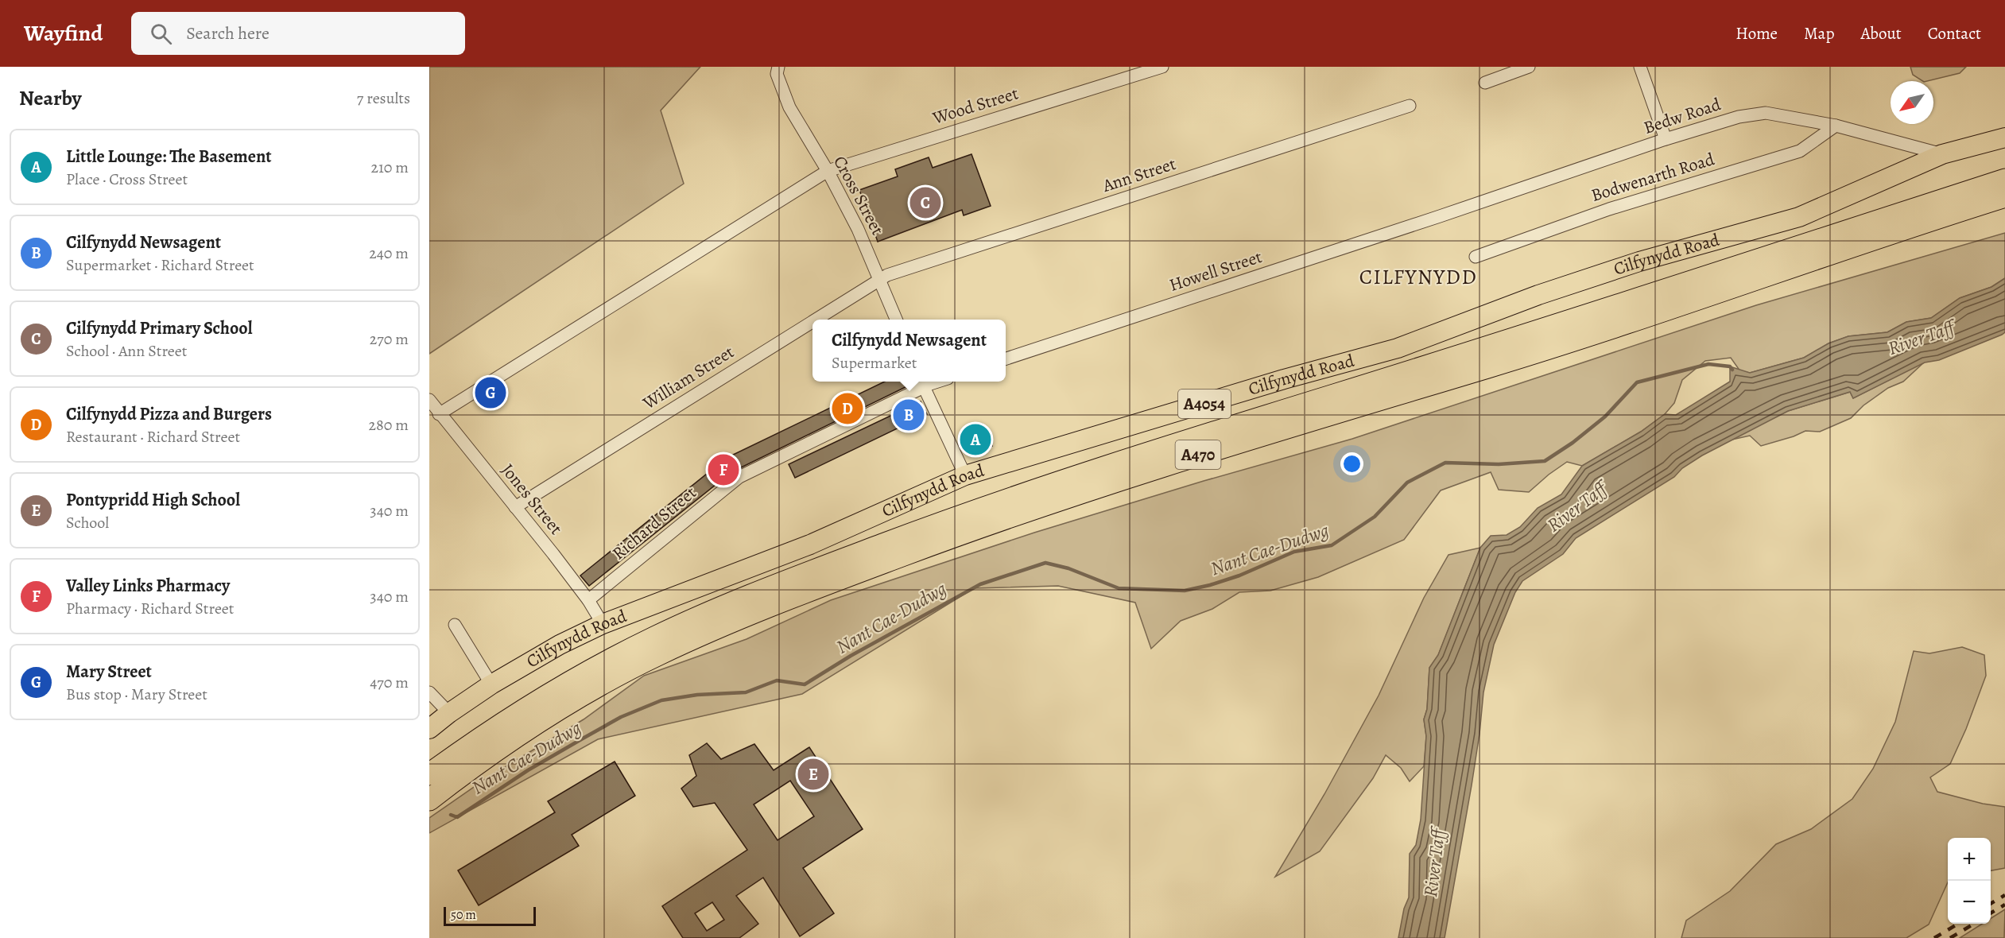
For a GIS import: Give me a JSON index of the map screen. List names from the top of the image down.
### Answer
{
  "streets": {
    "highway": ["A470"],
    "main road": ["Cilfynydd Road", "A4054"],
    "street": [
      "Wood Street",
      "Bedw Road",
      "Ann Street",
      "Bodwenarth Road",
      "Cross Street",
      "Howell Street",
      "William Street",
      "Jones Street",
      "Richard Street"
    ]
  },
  "crossings": [
    ["Wood Street", "Cross Street"],
    ["Wood Street", "Jones Street"],
    ["Bedw Road", "Bodwenarth Road"],
    ["Bedw Road", "Cilfynydd Road"],
    ["Bedw Road", "Howell Street"],
    ["Ann Street", "Cross Street"],
    ["Ann Street", "William Street"],
    ["Cross Street", "William Street"],
    ["Cilfynydd Road", "Jones Street"],
    ["William Street", "Jones Street"],
    ["Jones Street", "Richard Street"]
  ],
  "districts": ["CILFYNYDD"],
  "water": ["River Taff", "Nant Cae-Dudwg"],
  "scale_bar": "50 m",
  "north": "bottom left",
  "page": {
    "header": "Wayfind",
    "search": "Search here",
    "nav": [
      "Home",
      "Map",
      "About",
      "Contact"
    ],
    "heading": ["Nearby", "7 results"],
    "list": [
      {
        "mark": "A",
        "name": "Little Lounge: The Basement",
        "note": "Place · Cross Street",
        "value": "210 m"
      },
      {
        "mark": "B",
        "name": "Cilfynydd Newsagent",
        "note": "Supermarket · Richard Street",
        "value": "240 m"
      },
      {
        "mark": "C",
        "name": "Cilfynydd Primary School",
        "note": "School · Ann Street",
        "value": "270 m"
      },
      {
        "mark": "D",
        "name": "Cilfynydd Pizza and Burgers",
        "note": "Restaurant · Richard Street",
        "value": "280 m"
      },
      {
        "mark": "E",
        "name": "Pontypridd High School",
        "note": "School",
        "value": "340 m"
      },
      {
        "mark": "F",
        "name": "Valley Links Pharmacy",
        "note": "Pharmacy · Richard Street",
        "value": "340 m"
      },
      {
        "mark": "G",
        "name": "Mary Street",
        "note": "Bus stop · Mary Street",
        "value": "470 m"
      }
    ],
    "pins": [
      "C",
      "G",
      "D",
      "B",
      "A",
      "F",
      "E"
    ],
    "popup": ["Cilfynydd Newsagent", "Supermarket"],
    "map_buttons": ["+", "−"],
    "scale": "50 m"
  }
}
